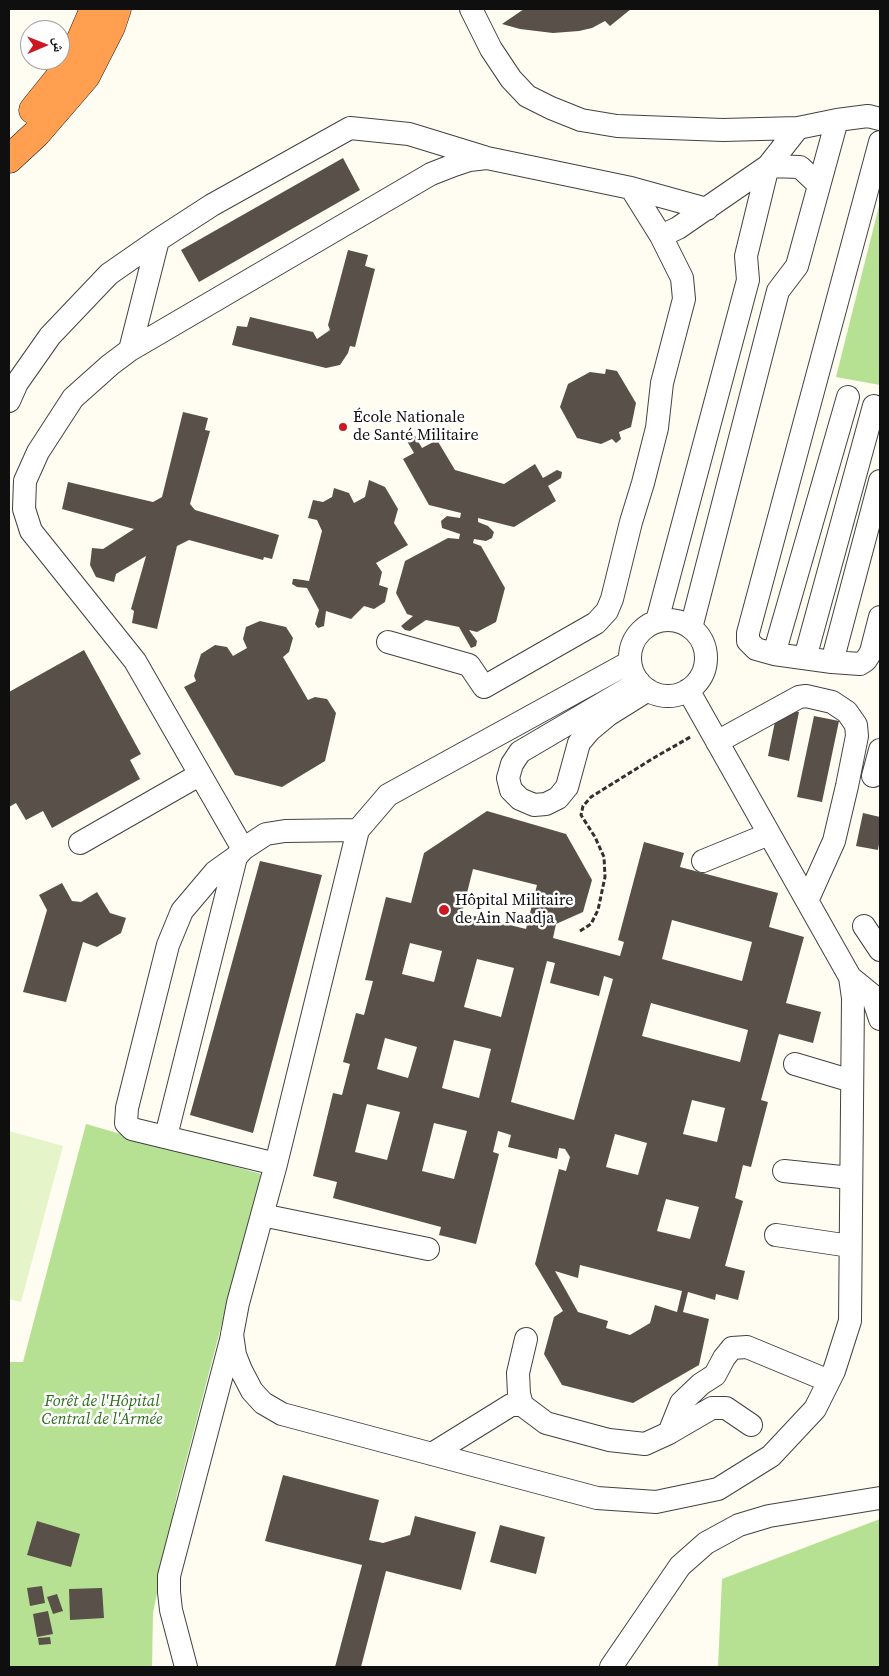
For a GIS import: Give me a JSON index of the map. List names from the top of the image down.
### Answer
{
  "parks": ["Forêt de l'Hôpital Central de l'Armée"],
  "places": ["École Nationale de Santé Militaire", "Hôpital Militaire de Ain Naadja"],
  "north": "right"
}
